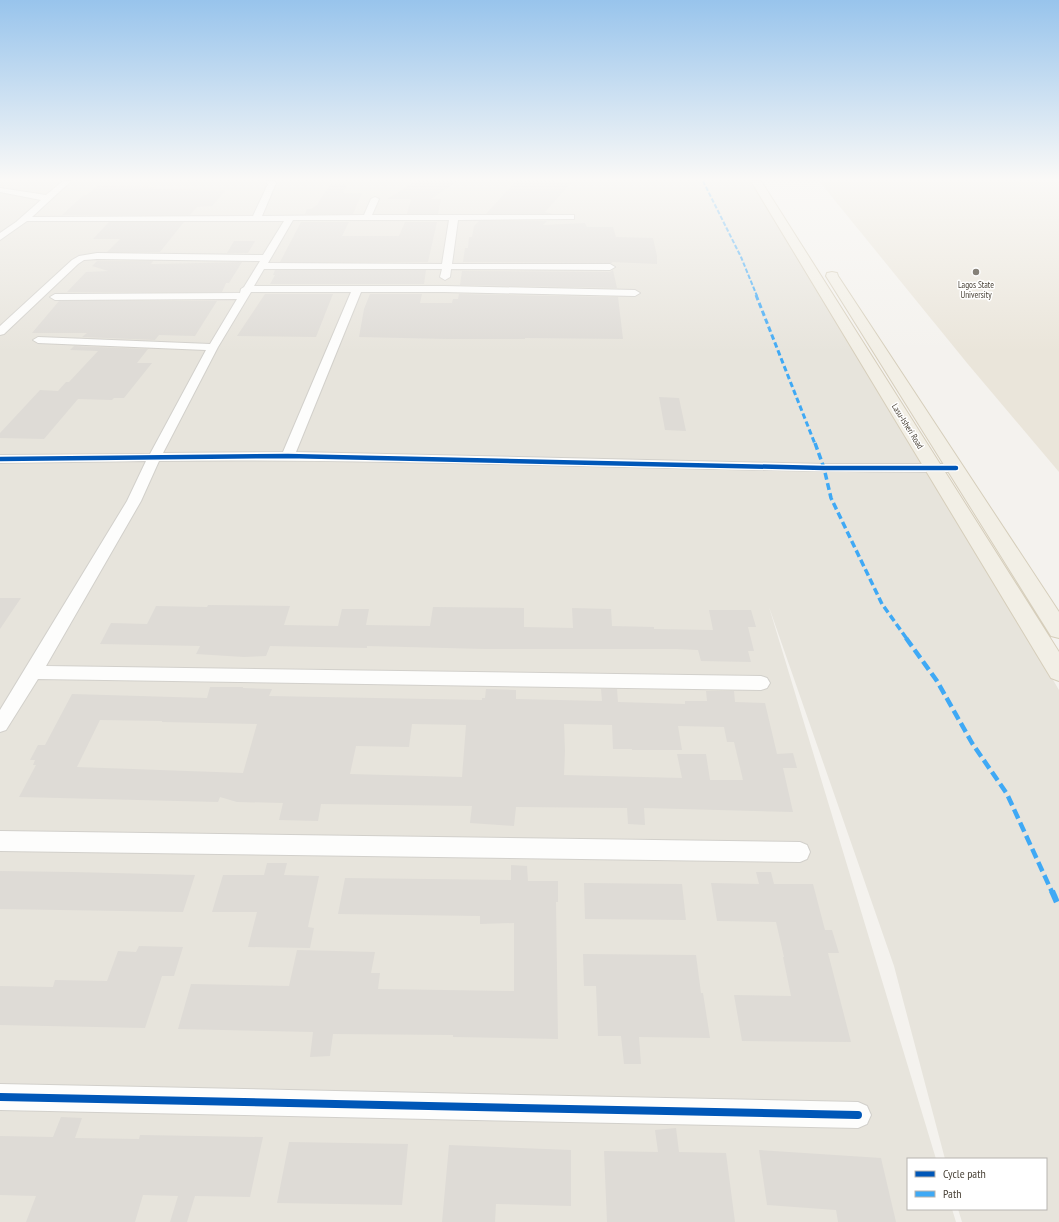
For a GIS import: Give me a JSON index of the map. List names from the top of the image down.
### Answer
{
  "streets": {
    "main road": ["Lasu-Isheri Road"]
  },
  "places": ["Lagos State University"],
  "legend": ["Cycle path", "Path"]
}
